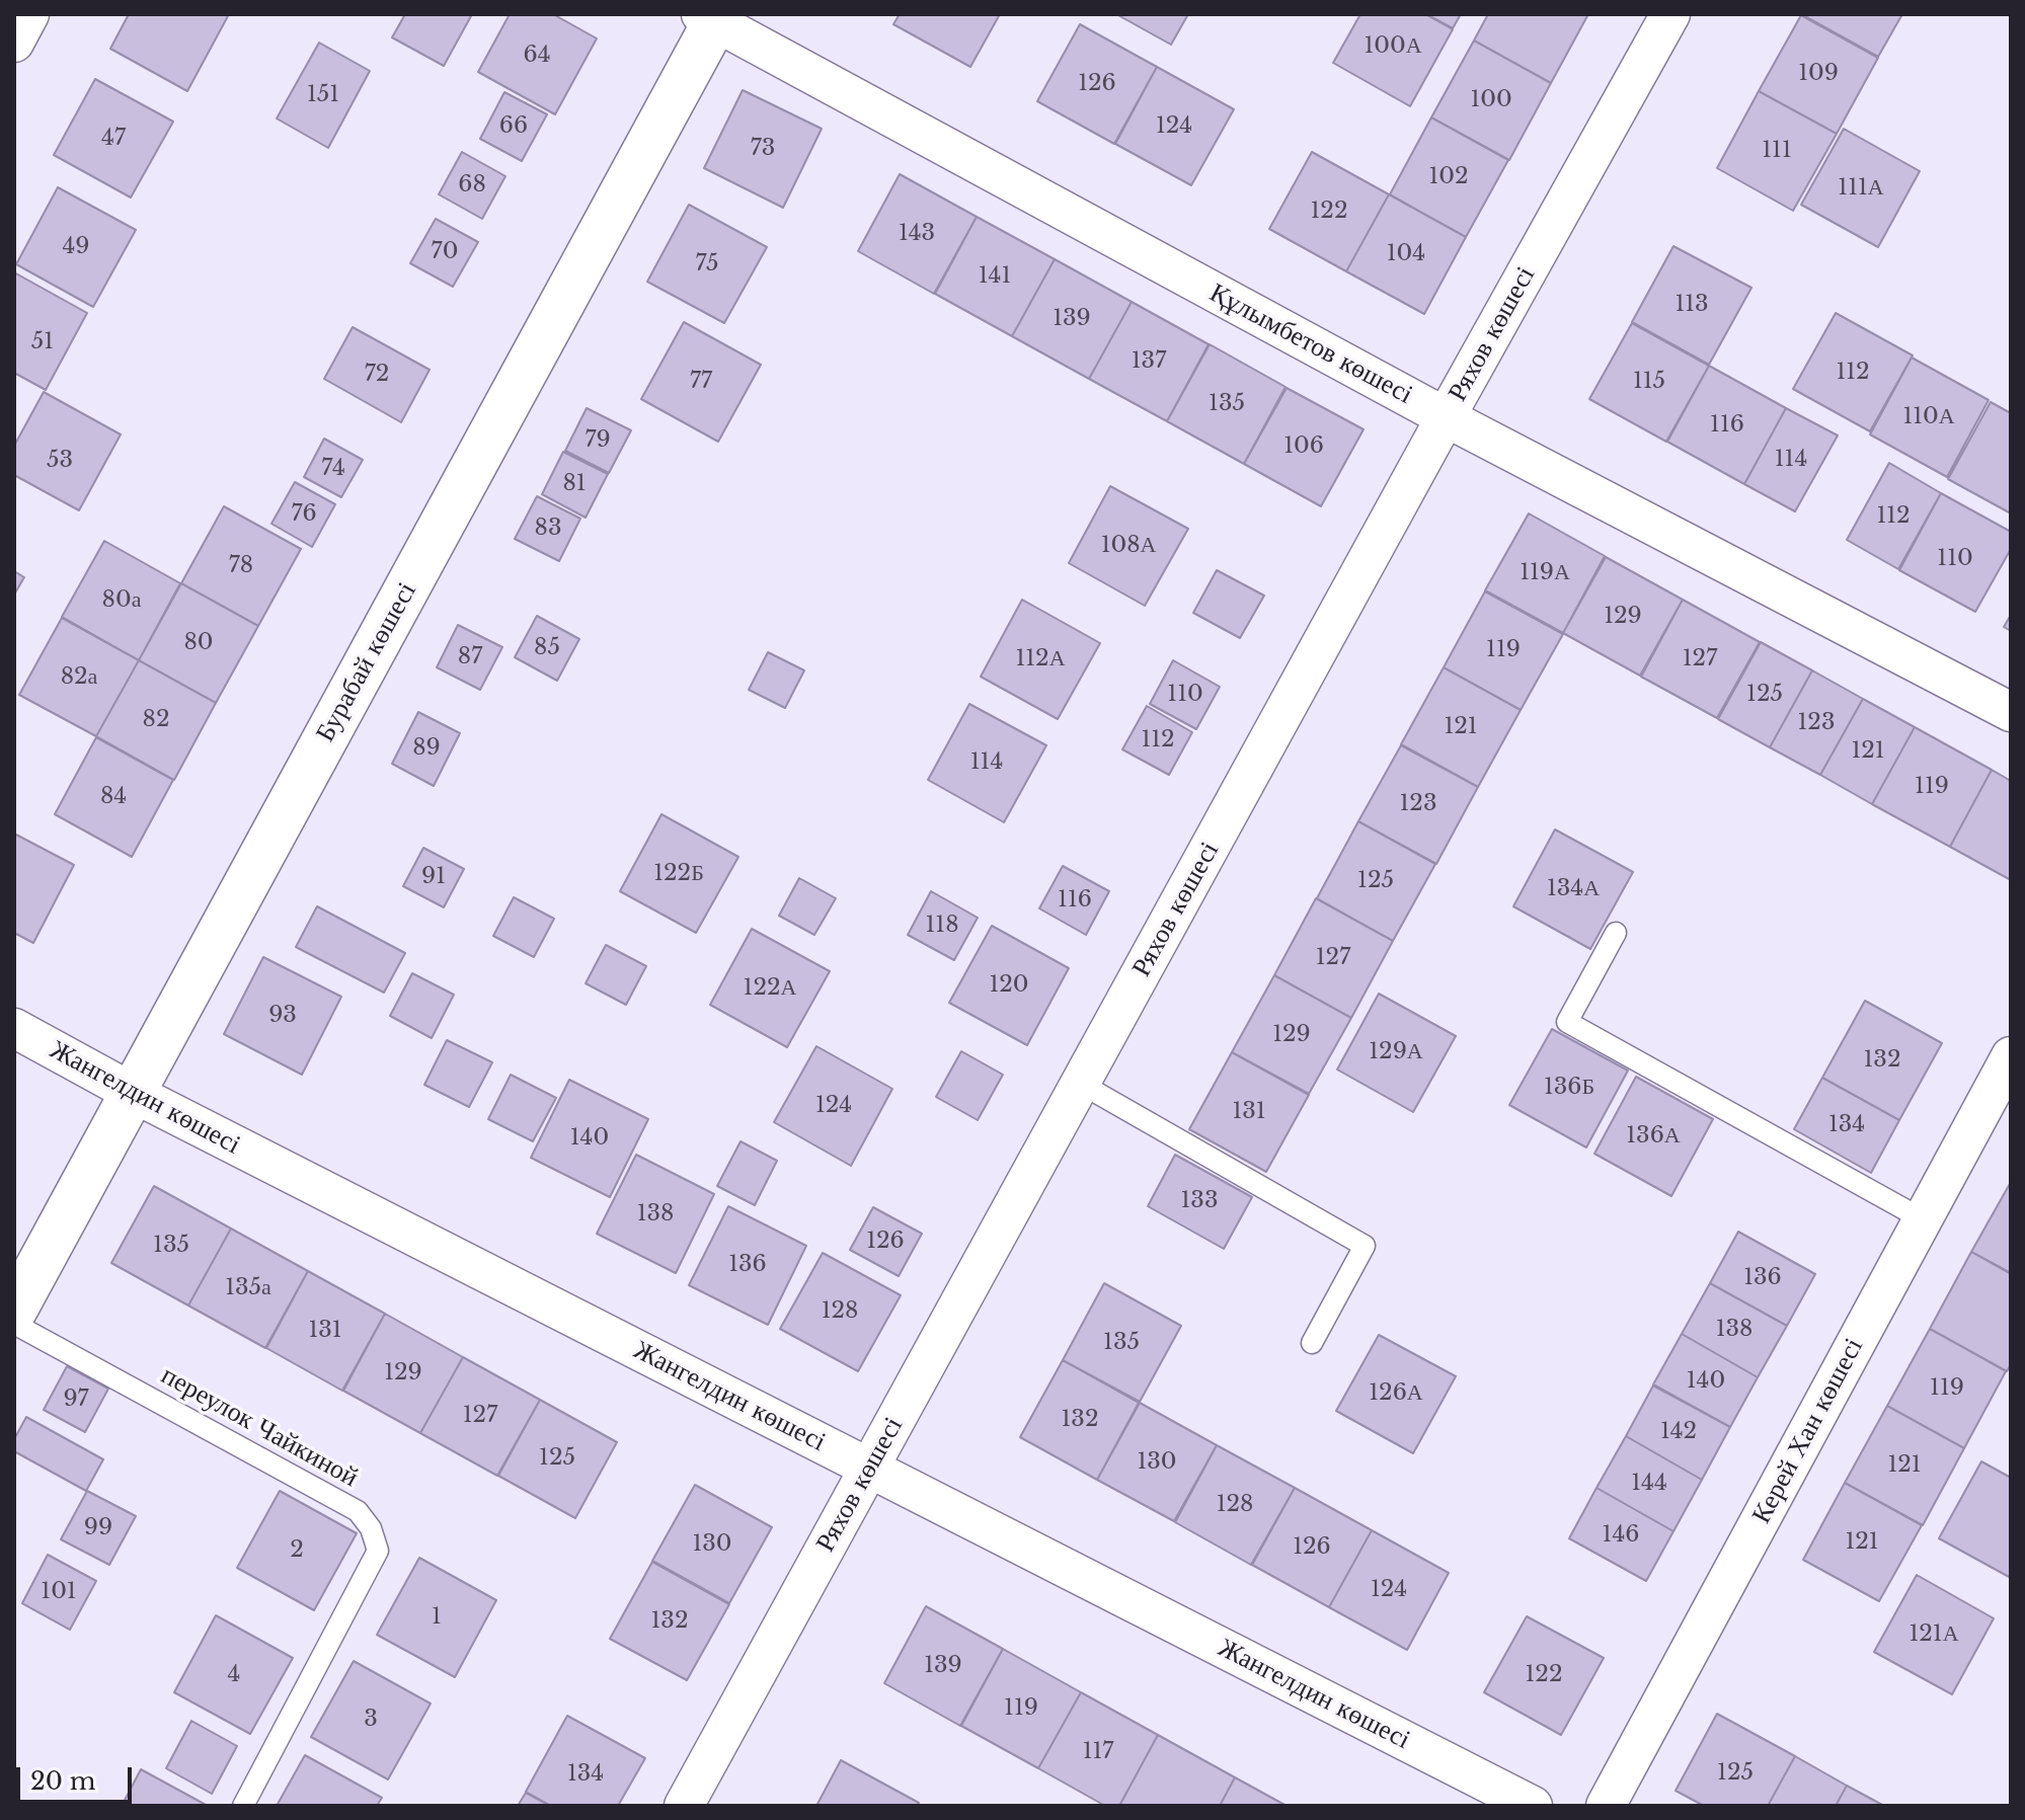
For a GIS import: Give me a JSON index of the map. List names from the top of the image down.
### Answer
{
  "streets": {
    "street": [
      "Ряхов көшесі",
      "Құлымбетов көшесі",
      "Бурабай көшесі",
      "Жангелдин көшесі",
      "Керей Хан көшесі"
    ],
    "lane": ["переулок Чайкиной"]
  },
  "crossings": [
    ["Ряхов көшесі", "Құлымбетов көшесі"],
    ["Ряхов көшесі", "Жангелдин көшесі"],
    ["Құлымбетов көшесі", "Бурабай көшесі"],
    ["Бурабай көшесі", "Жангелдин көшесі"]
  ],
  "house_numbers": [
    "100А",
    "64",
    "109",
    "126",
    "151",
    "100",
    "66",
    "124",
    "47",
    "73",
    "111",
    "102",
    "68",
    "111А",
    "122",
    "143",
    "49",
    "70",
    "104",
    "75",
    "141",
    "113",
    "139",
    "51",
    "137",
    "112",
    "72",
    "77",
    "115",
    "135",
    "110А",
    "116",
    "79",
    "106",
    "114",
    "53",
    "74",
    "81",
    "76",
    "112",
    "83",
    "108А",
    "110",
    "78",
    "119А",
    "80а",
    "129",
    "80",
    "85",
    "119",
    "87",
    "112А",
    "127",
    "82а",
    "110",
    "125",
    "82",
    "123",
    "121",
    "112",
    "89",
    "121",
    "114",
    "119",
    "84",
    "123",
    "122Б",
    "91",
    "125",
    "134А",
    "116",
    "118",
    "127",
    "120",
    "122А",
    "93",
    "129",
    "129А",
    "132",
    "136Б",
    "124",
    "131",
    "134",
    "136А",
    "140",
    "133",
    "138",
    "126",
    "135",
    "136",
    "136",
    "135а",
    "128",
    "138",
    "131",
    "135",
    "129",
    "140",
    "119",
    "126А",
    "97",
    "127",
    "132",
    "142",
    "125",
    "130",
    "121",
    "144",
    "128",
    "99",
    "146",
    "121",
    "130",
    "126",
    "2",
    "124",
    "101",
    "1",
    "132",
    "121А",
    "139",
    "4",
    "122",
    "119",
    "3",
    "117",
    "125",
    "134"
  ],
  "scale_bar": "20 m"
}
